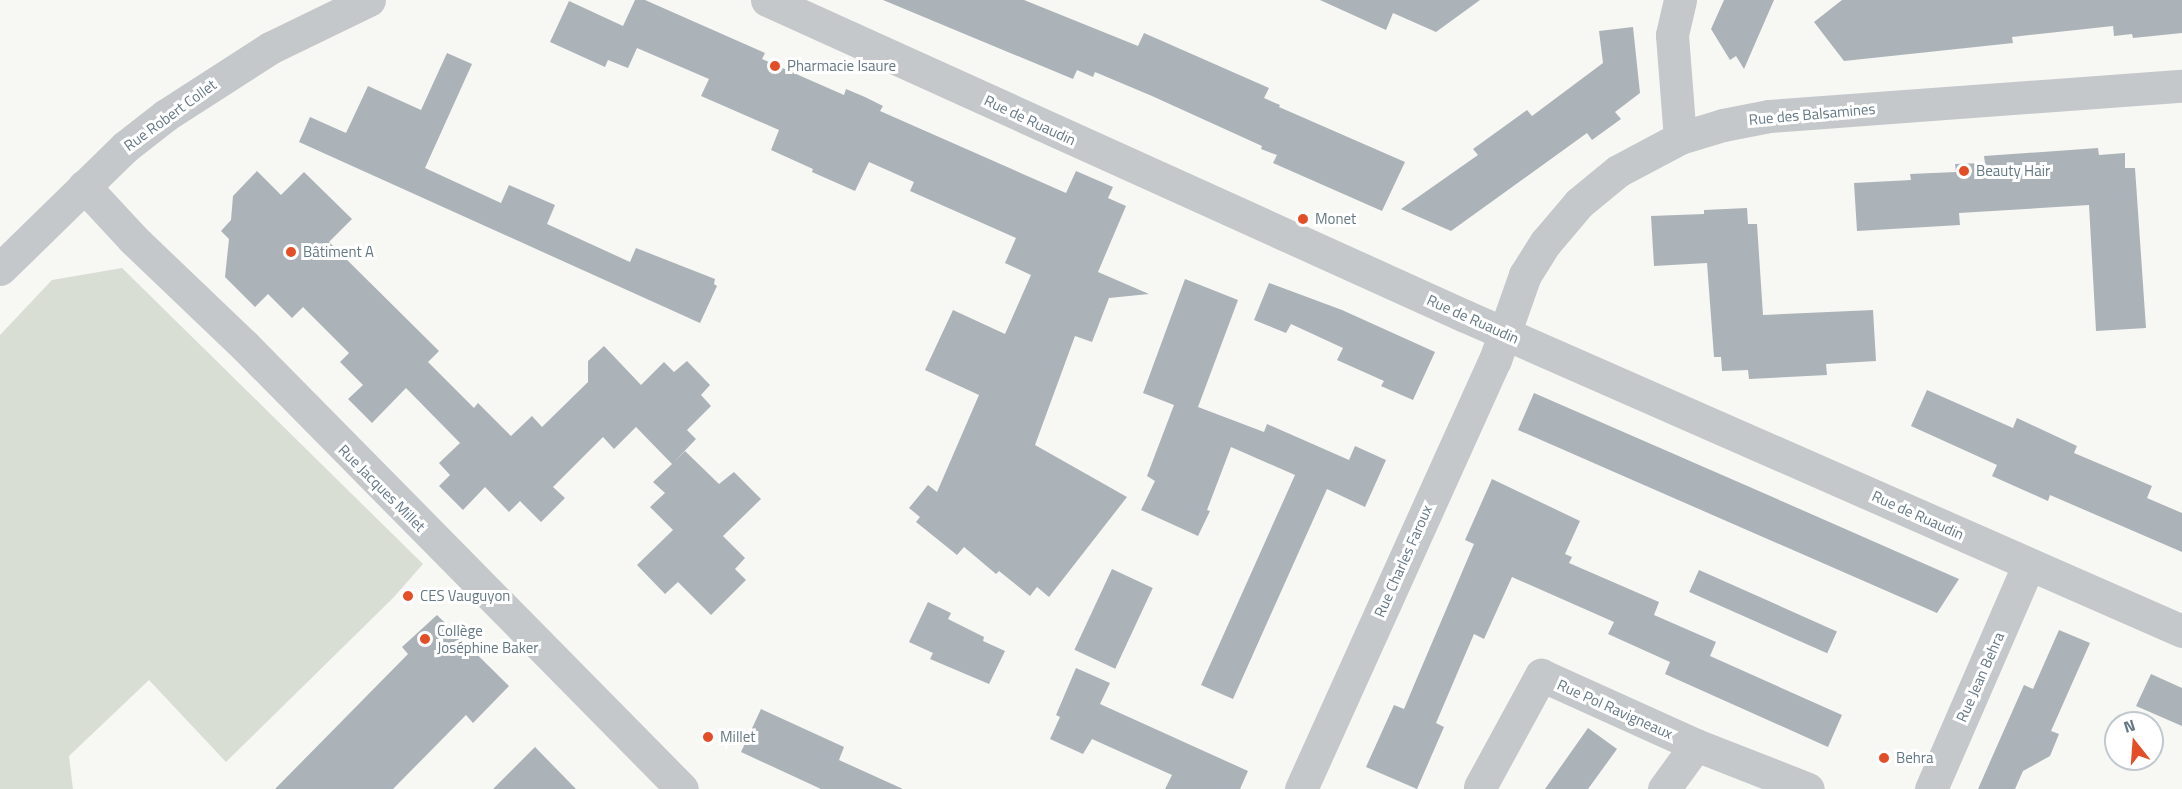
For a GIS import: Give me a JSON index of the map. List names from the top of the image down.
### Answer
{
  "streets": {
    "street": [
      "Rue des Balsamines",
      "Rue Robert Collet",
      "Rue de Ruaudin",
      "Rue Jacques Millet",
      "Rue Charles Faroux",
      "Rue Jean Behra",
      "Rue Pol Ravigneaux"
    ]
  },
  "crossings": [
    ["Rue des Balsamines", "Rue de Ruaudin"],
    ["Rue des Balsamines", "Rue Charles Faroux"],
    ["Rue Robert Collet", "Rue Jacques Millet"],
    ["Rue de Ruaudin", "Rue Charles Faroux"],
    ["Rue de Ruaudin", "Rue Jean Behra"]
  ],
  "places": [
    "Pharmacie Isaure",
    "Beauty Hair",
    "Monet",
    "Bâtiment A",
    "CES Vauguyon",
    "Collège Joséphine Baker",
    "Millet",
    "Behra"
  ],
  "north": "top"
}
